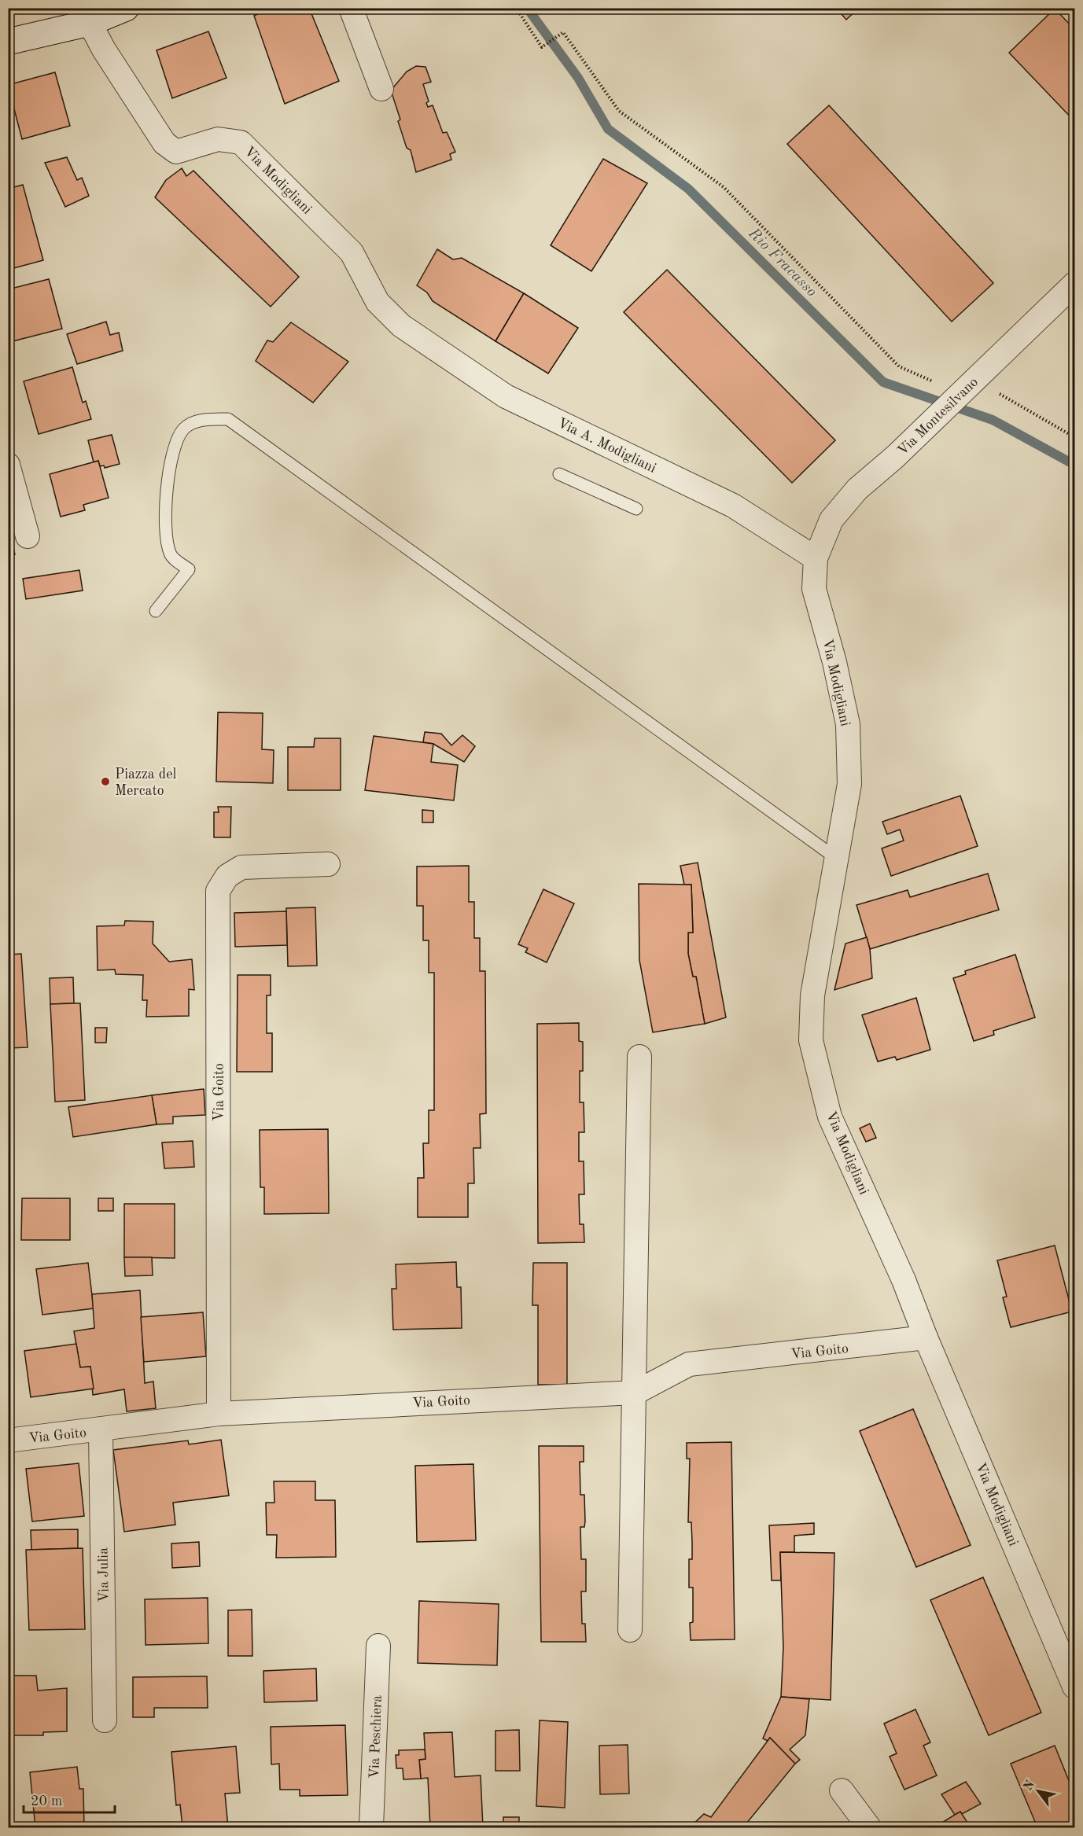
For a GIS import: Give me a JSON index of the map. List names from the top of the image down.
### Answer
{
  "streets": {
    "street": [
      "Via Modigliani",
      "Via Montesilvano",
      "Via A. Modigliani",
      "Via Goito",
      "Via Julia",
      "Via Peschiera"
    ]
  },
  "crossings": [
    ["Via Modigliani", "Via Montesilvano"],
    ["Via Modigliani", "Via A. Modigliani"],
    ["Via Modigliani", "Via Goito"],
    ["Via Montesilvano", "Via A. Modigliani"],
    ["Via Goito", "Via Julia"]
  ],
  "water": ["Rio Fracasso"],
  "places": ["Piazza del Mercato"],
  "scale_bar": "20 m",
  "north": "top left"
}
